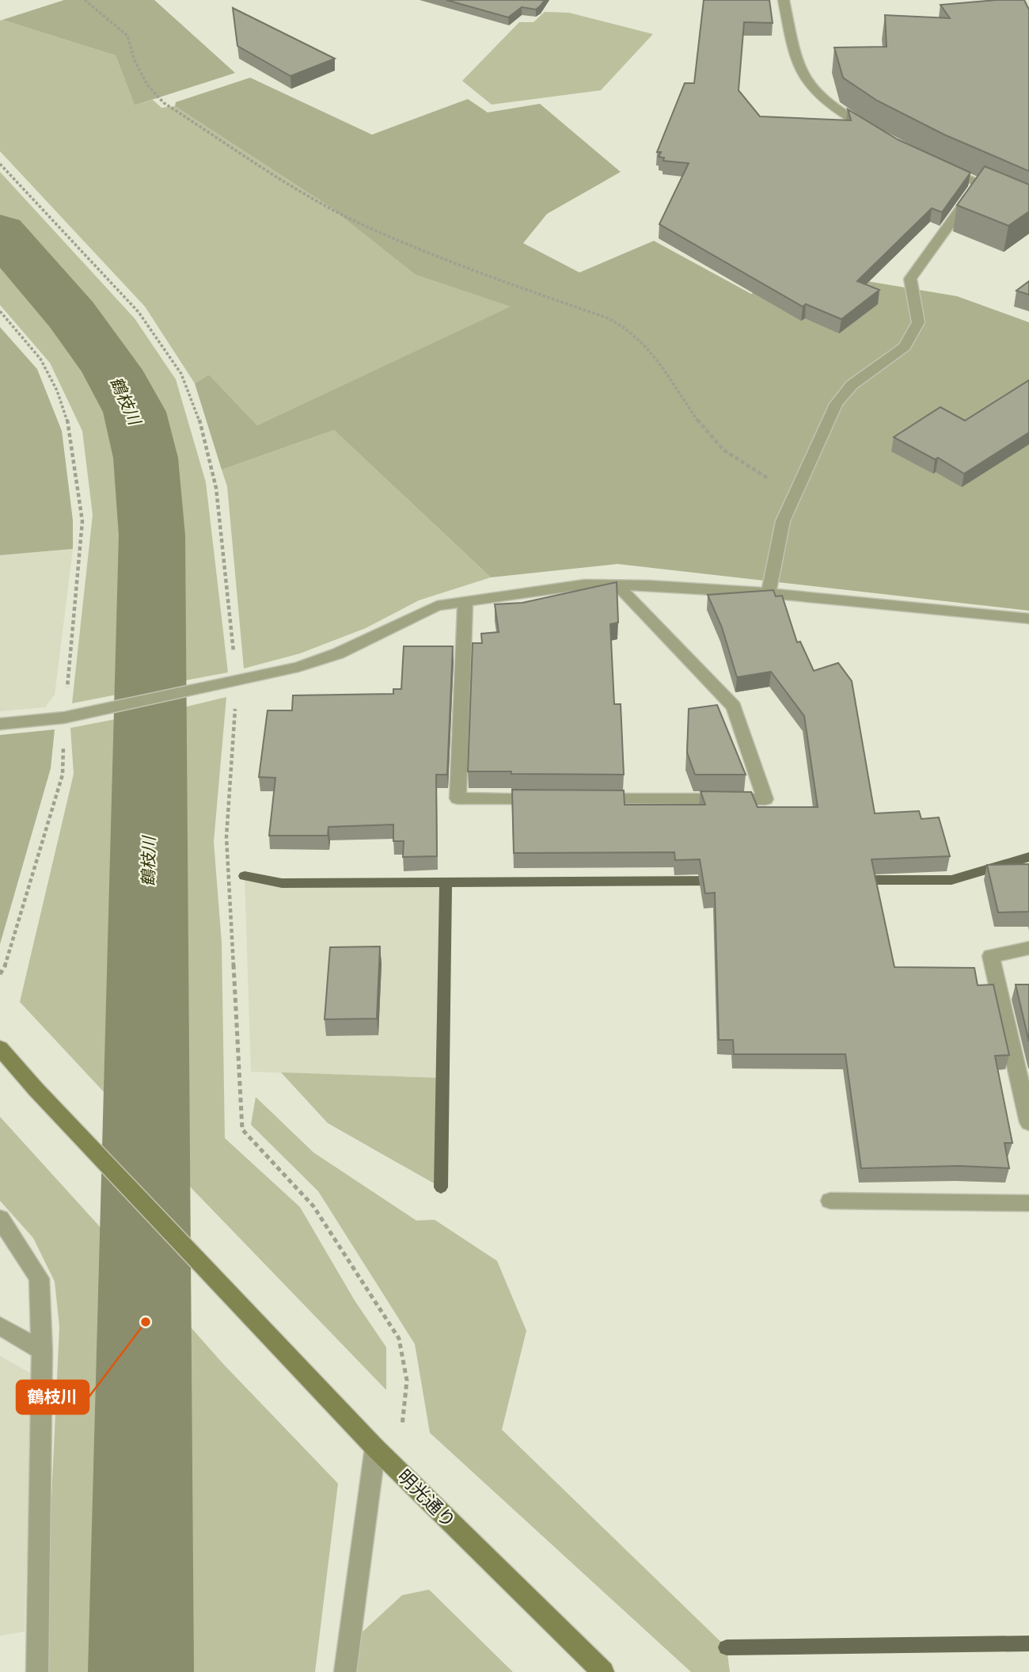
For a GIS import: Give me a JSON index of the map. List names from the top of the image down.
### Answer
{
  "streets": {
    "street": ["明光通り"]
  },
  "water": ["鶴枝川"],
  "places": ["鶴枝川"]
}
